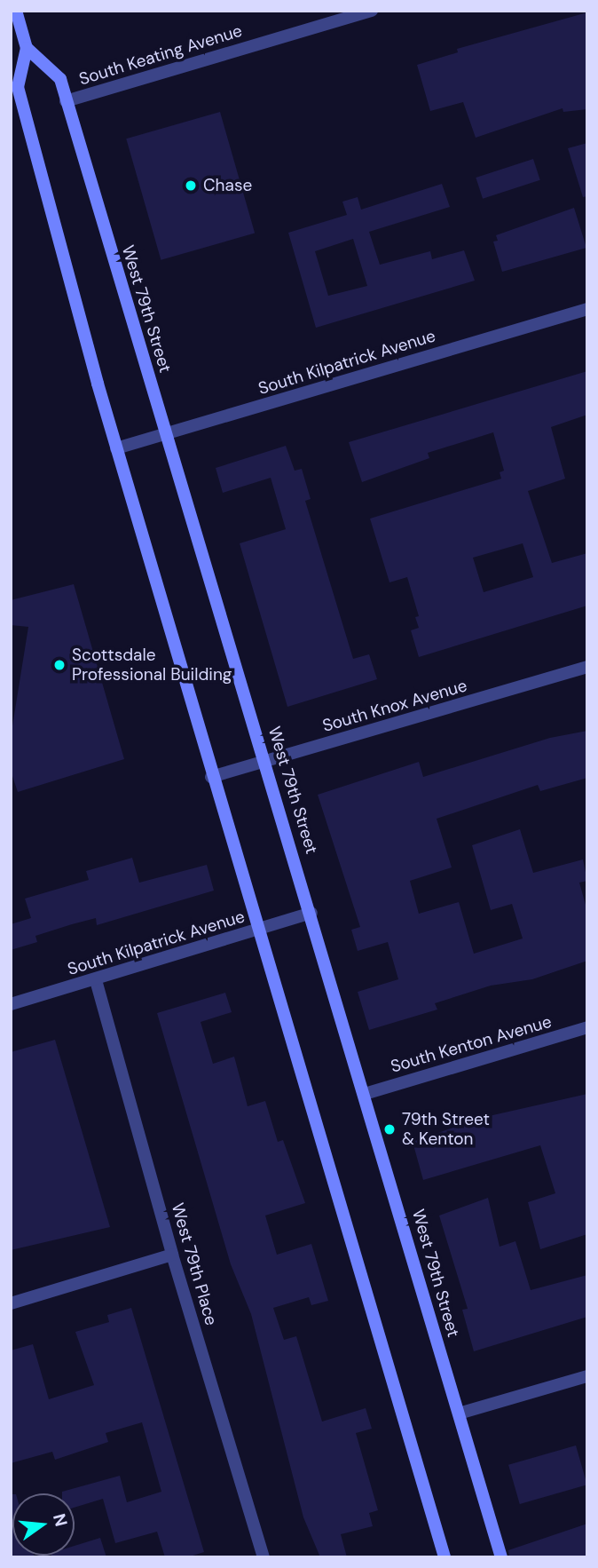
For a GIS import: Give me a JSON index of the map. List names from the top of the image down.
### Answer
{
  "streets": {
    "main road": ["West 79th Street"],
    "street": [
      "South Keating Avenue",
      "South Kilpatrick Avenue",
      "South Knox Avenue",
      "South Kenton Avenue",
      "West 79th Place"
    ]
  },
  "crossings": [
    ["South Keating Avenue", "West 79th Street"],
    ["West 79th Street", "South Kilpatrick Avenue"],
    ["West 79th Street", "South Knox Avenue"],
    ["West 79th Street", "South Kenton Avenue"],
    ["South Kilpatrick Avenue", "West 79th Place"]
  ],
  "places": ["Chase", "Scottsdale Professional Building", "79th Street & Kenton"],
  "north": "right"
}
